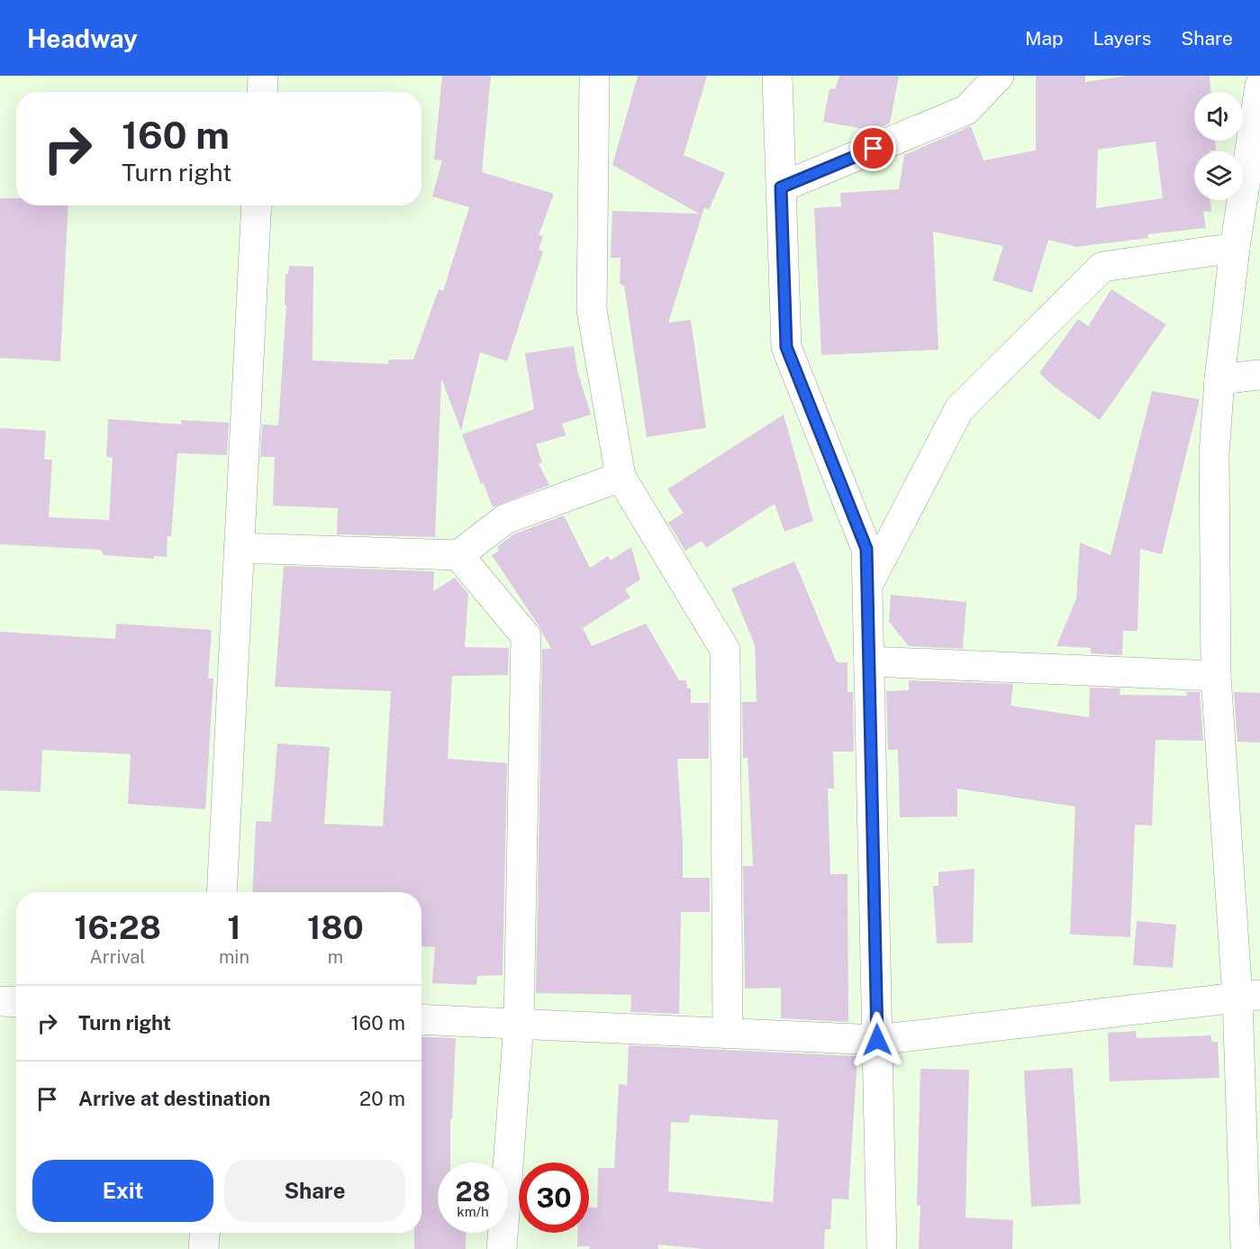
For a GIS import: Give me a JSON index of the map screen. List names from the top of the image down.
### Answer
{
  "page": {
    "header": "Headway",
    "nav": ["Map", "Layers", "Share"],
    "turn": ["160 m", "Turn right"],
    "eta": [
      "16:28",
      "Arrival",
      "1",
      "min",
      "180",
      "m"
    ],
    "list": [
      {
        "name": "Turn right",
        "value": "160 m"
      },
      {
        "name": "Arrive at destination",
        "value": "20 m"
      }
    ],
    "buttons": ["Exit", "Share"],
    "speed": "28 km/h",
    "limit": "30"
  }
}
